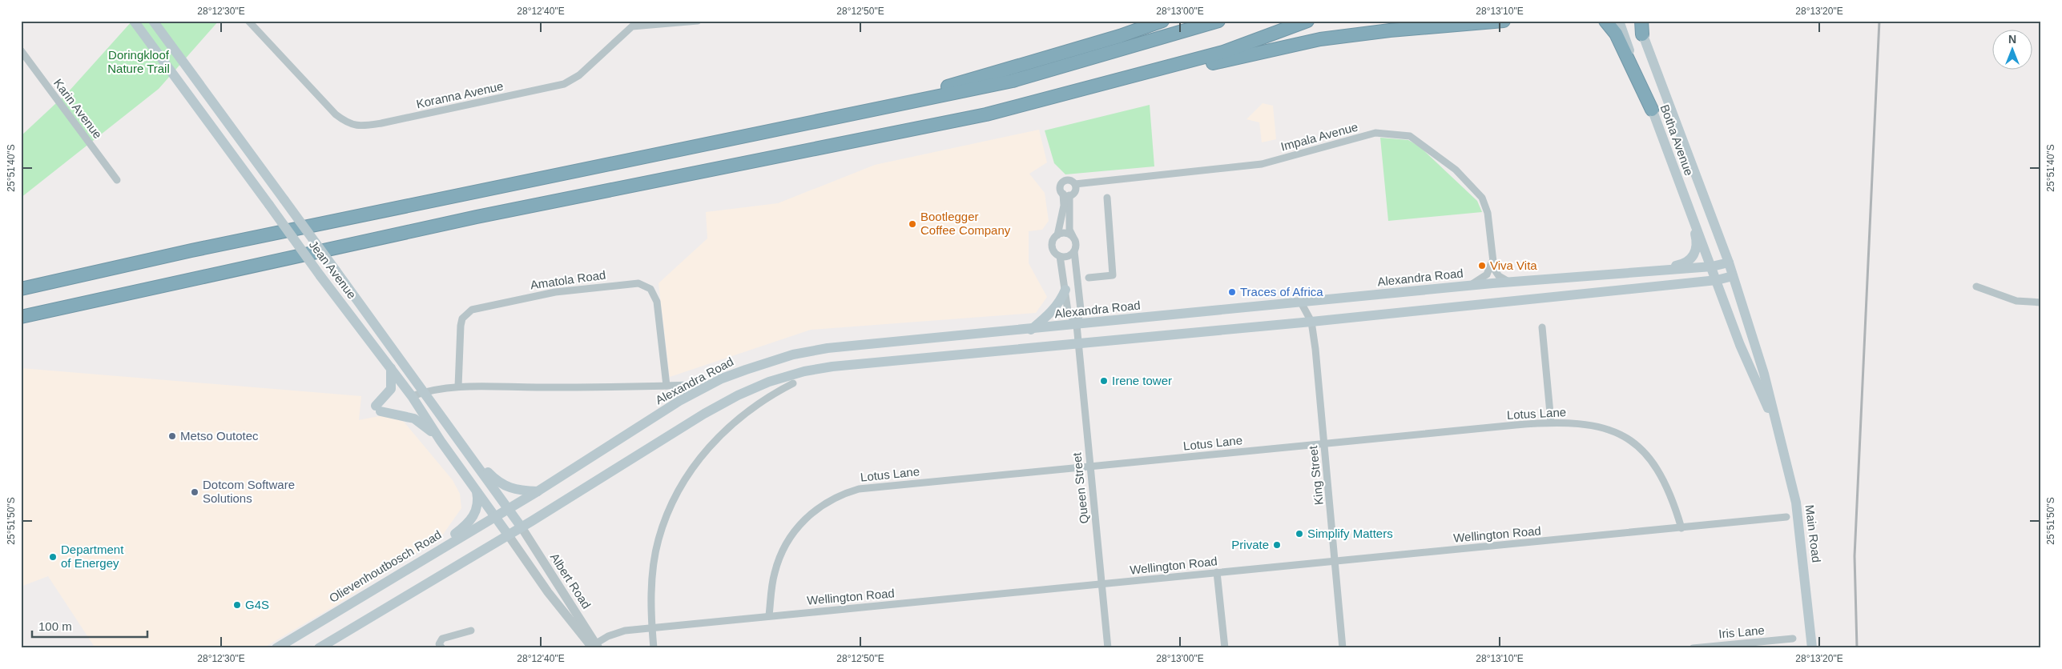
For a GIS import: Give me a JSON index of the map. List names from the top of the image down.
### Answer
{
  "streets": {
    "main road": [
      "Botha Avenue",
      "Jean Avenue",
      "Alexandra Road",
      "Main Road",
      "Olievenhoutbosch Road"
    ],
    "street": [
      "Koranna Avenue",
      "Karin Avenue",
      "Impala Avenue",
      "Amatola Road",
      "Lotus Lane",
      "King Street",
      "Queen Street",
      "Wellington Road",
      "Albert Road",
      "Iris Lane"
    ]
  },
  "crossings": [
    ["Impala Avenue", "Alexandra Road"],
    ["Botha Avenue", "Alexandra Road"],
    ["Botha Avenue", "Main Road"],
    ["Jean Avenue", "Alexandra Road"],
    ["Jean Avenue", "Olievenhoutbosch Road"],
    ["Jean Avenue", "Albert Road"],
    ["Alexandra Road", "Amatola Road"],
    ["Alexandra Road", "King Street"],
    ["Alexandra Road", "Queen Street"],
    ["Alexandra Road", "Olievenhoutbosch Road"],
    ["Lotus Lane", "King Street"],
    ["Lotus Lane", "Queen Street"],
    ["Lotus Lane", "Wellington Road"],
    ["King Street", "Wellington Road"],
    ["Queen Street", "Wellington Road"],
    ["Wellington Road", "Albert Road"]
  ],
  "parks": ["Doringkloof Nature Trail"],
  "places": [
    "Bootlegger Coffee Company",
    "Viva Vita",
    "Traces of Africa",
    "Irene tower",
    "Metso Outotec",
    "Dotcom Software Solutions",
    "Simplify Matters",
    "Private",
    "Department of Energey",
    "G4S"
  ],
  "scale_bar": "100 m",
  "north": "top",
  "coordinates": [
    "28°12'30\"E",
    "28°12'40\"E",
    "28°12'50\"E",
    "28°13'00\"E",
    "28°13'10\"E",
    "28°13'20\"E",
    "25°51'40\"S",
    "25°51'50\"S"
  ]
}
